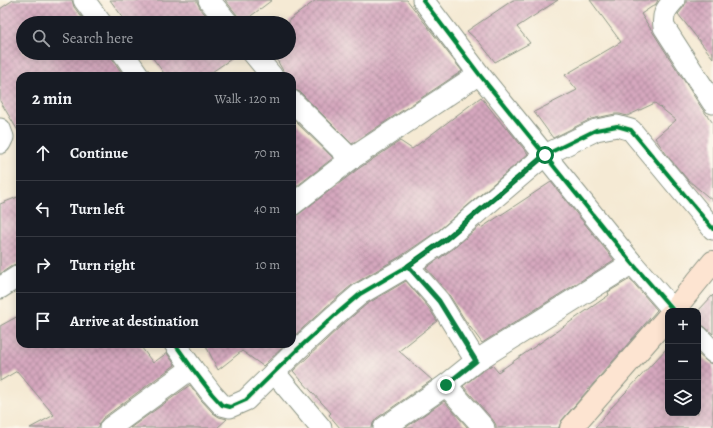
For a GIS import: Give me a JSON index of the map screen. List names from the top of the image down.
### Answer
{
  "page": {
    "search": "Search here",
    "heading": ["2 min", "Walk · 120 m"],
    "list": [
      ["Continue", "70 m"],
      ["Turn left", "40 m"],
      ["Turn right", "10 m"],
      "Arrive at destination"
    ],
    "map_buttons": ["+", "−"]
  }
}
